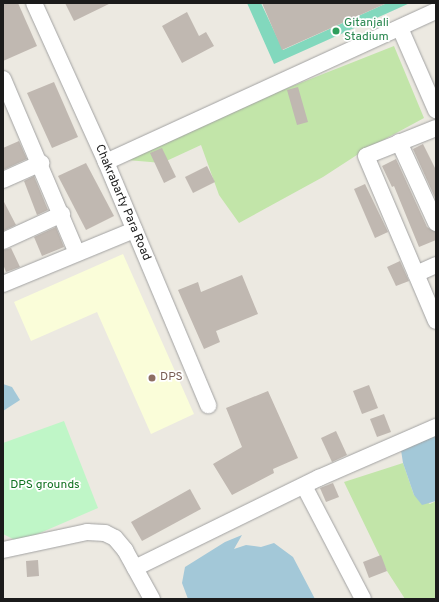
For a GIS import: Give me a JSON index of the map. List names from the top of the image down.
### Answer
{
  "streets": {
    "street": ["Chakrabarty Para Road"]
  },
  "parks": ["DPS grounds"],
  "places": ["Gitanjali Stadium", "DPS"]
}
